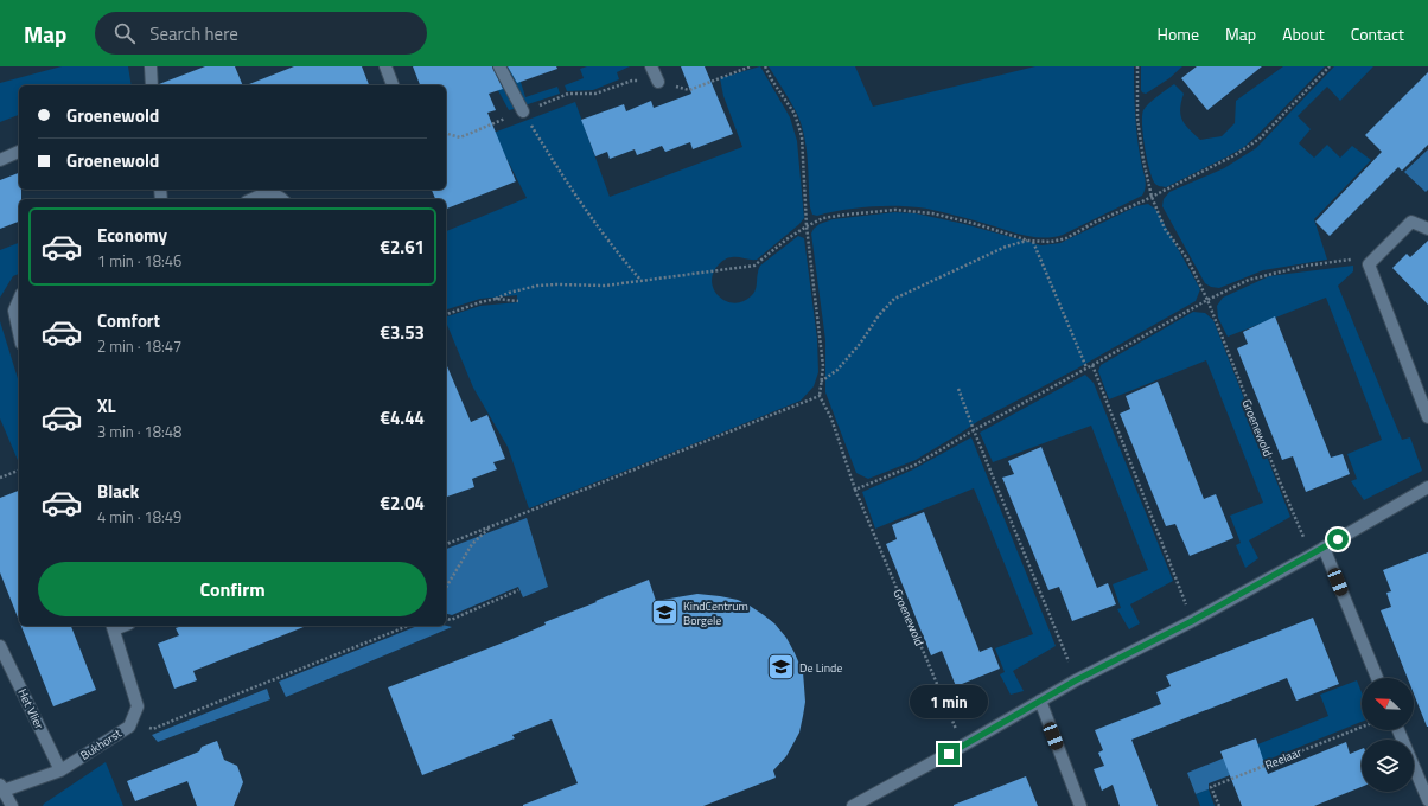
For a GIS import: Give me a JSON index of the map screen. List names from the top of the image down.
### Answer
{
  "streets": {
    "street": ["Het Vlier", "Bukhorst"],
    "path": ["Groenewold", "Reelaar"]
  },
  "crossings": [
    ["Het Vlier", "Bukhorst"]
  ],
  "places": {
    "school or university": ["KindCentrum Borgele", "De Linde"]
  },
  "north": "top left",
  "page": {
    "header": "Map",
    "search": "Search here",
    "nav": [
      "Home",
      "Map",
      "About",
      "Contact"
    ],
    "banner": ["Groenewold", "Groenewold"],
    "list": [
      {
        "name": "Economy",
        "note": "1 min · 18:46",
        "value": "€2.61"
      },
      {
        "name": "Comfort",
        "note": "2 min · 18:47",
        "value": "€3.53"
      },
      {
        "name": "XL",
        "note": "3 min · 18:48",
        "value": "€4.44"
      },
      {
        "name": "Black",
        "note": "4 min · 18:49",
        "value": "€2.04"
      }
    ],
    "buttons": "Confirm",
    "bubble": "1 min"
  }
}
